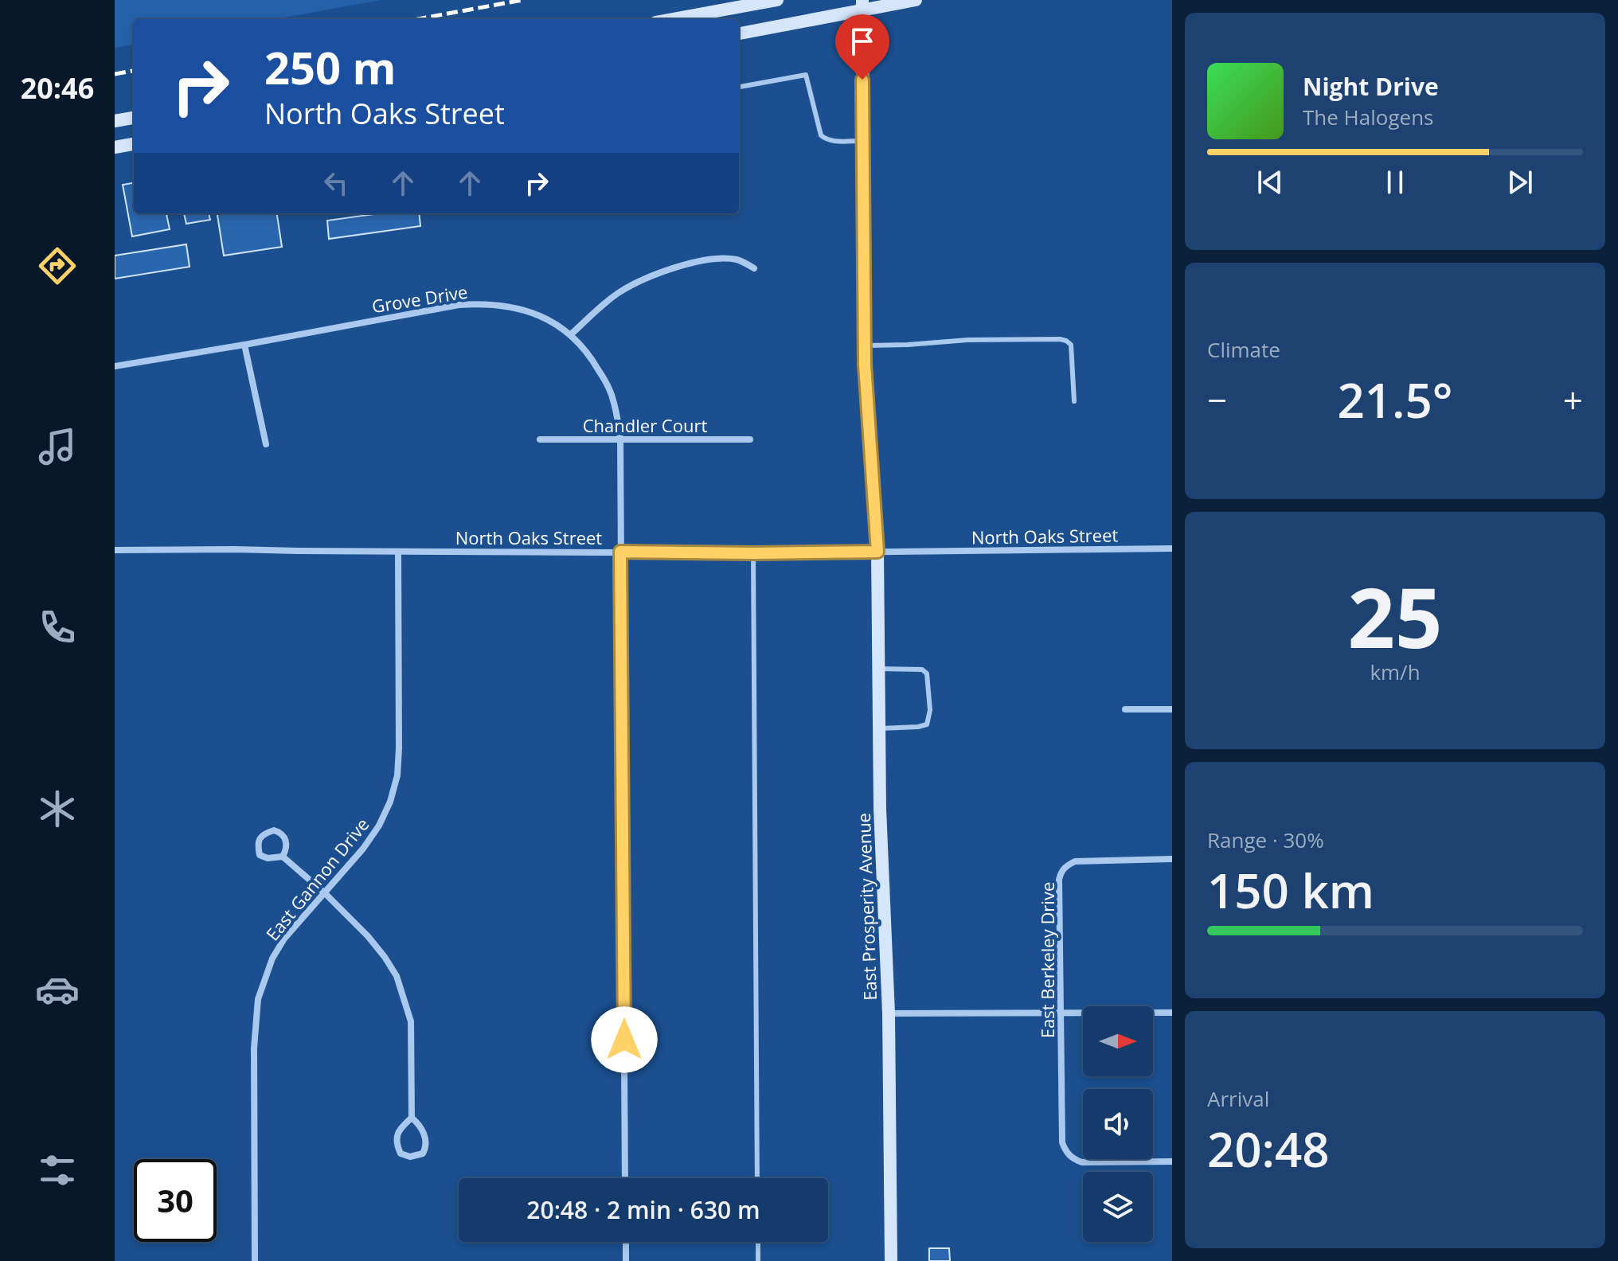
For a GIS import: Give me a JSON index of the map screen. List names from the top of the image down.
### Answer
{
  "streets": {
    "main road": ["East Prosperity Avenue"],
    "street": [
      "Grove Drive",
      "Chandler Court",
      "North Oaks Street",
      "East Gannon Drive",
      "East Berkeley Drive"
    ]
  },
  "crossings": [
    ["Grove Drive", "Chandler Court"],
    ["Grove Drive", "North Oaks Street"],
    ["North Oaks Street", "East Gannon Drive"],
    ["North Oaks Street", "East Prosperity Avenue"]
  ],
  "north": "right",
  "page": {
    "tabs": "20:46",
    "turn": ["250 m", "North Oaks Street"],
    "song": ["Night Drive", "The Halogens"],
    "tile": [
      "Climate",
      ["25", "km/h"],
      ["Range · 30%", "150 km"],
      ["Arrival", "20:48"]
    ],
    "heat": ["−", "21.5°", "+"],
    "limit": "30",
    "trip": "20:48 · 2 min · 630 m"
  }
}
